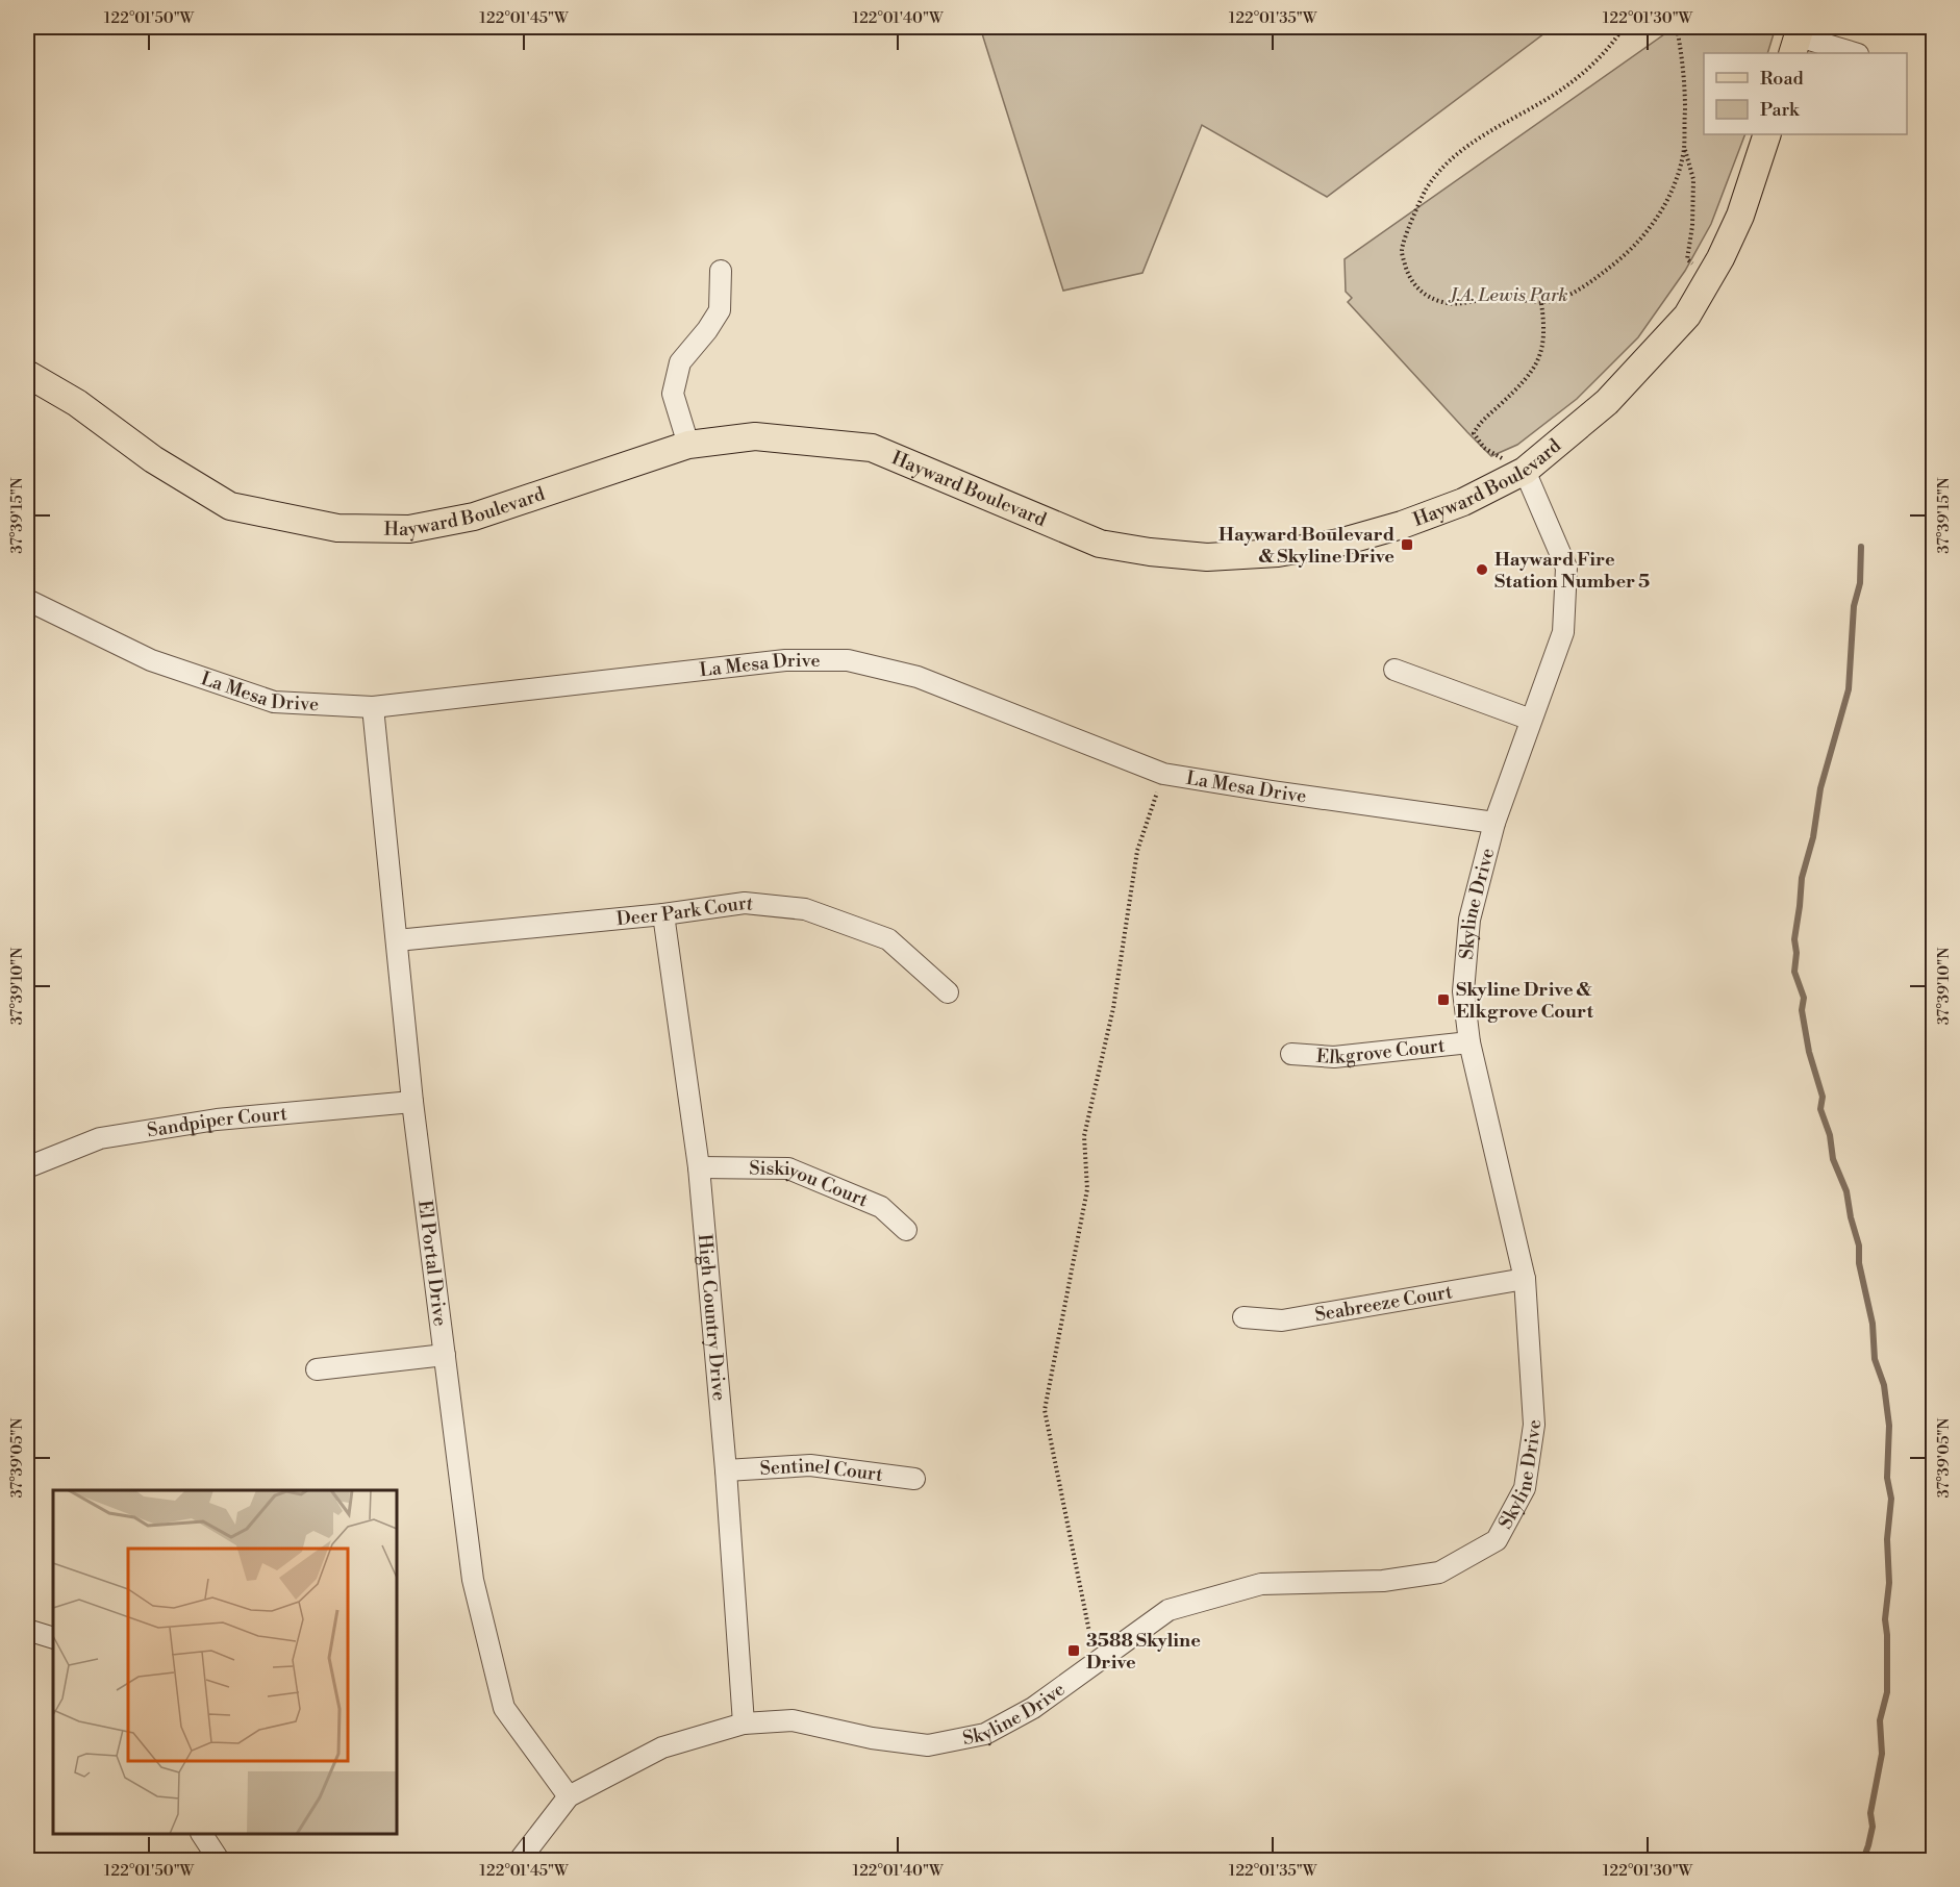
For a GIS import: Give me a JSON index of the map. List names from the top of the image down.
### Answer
{
  "streets": {
    "main road": ["Hayward Boulevard"],
    "street": [
      "La Mesa Drive",
      "Skyline Drive",
      "Deer Park Court",
      "Elkgrove Court",
      "Sandpiper Court",
      "Siskiyou Court",
      "El Portal Drive",
      "Seabreeze Court",
      "High Country Drive",
      "Sentinel Court"
    ]
  },
  "crossings": [
    ["Hayward Boulevard", "Skyline Drive"],
    ["La Mesa Drive", "Skyline Drive"],
    ["La Mesa Drive", "El Portal Drive"],
    ["Skyline Drive", "Elkgrove Court"],
    ["Skyline Drive", "El Portal Drive"],
    ["Skyline Drive", "Seabreeze Court"],
    ["Skyline Drive", "High Country Drive"],
    ["Deer Park Court", "El Portal Drive"],
    ["Deer Park Court", "High Country Drive"],
    ["Sandpiper Court", "El Portal Drive"],
    ["Siskiyou Court", "High Country Drive"],
    ["High Country Drive", "Sentinel Court"]
  ],
  "parks": ["J.A. Lewis Park"],
  "places": {
    "transit": ["Hayward Boulevard & Skyline Drive", "Skyline Drive & Elkgrove Court", "3588 Skyline Drive"],
    "other": ["Hayward Fire Station Number 5"]
  },
  "legend": ["Road", "Park"],
  "coordinates": [
    "122°01'50\"W",
    "122°01'45\"W",
    "122°01'40\"W",
    "122°01'35\"W",
    "122°01'30\"W",
    "37°39'15\"N",
    "37°39'10\"N",
    "37°39'05\"N"
  ]
}
